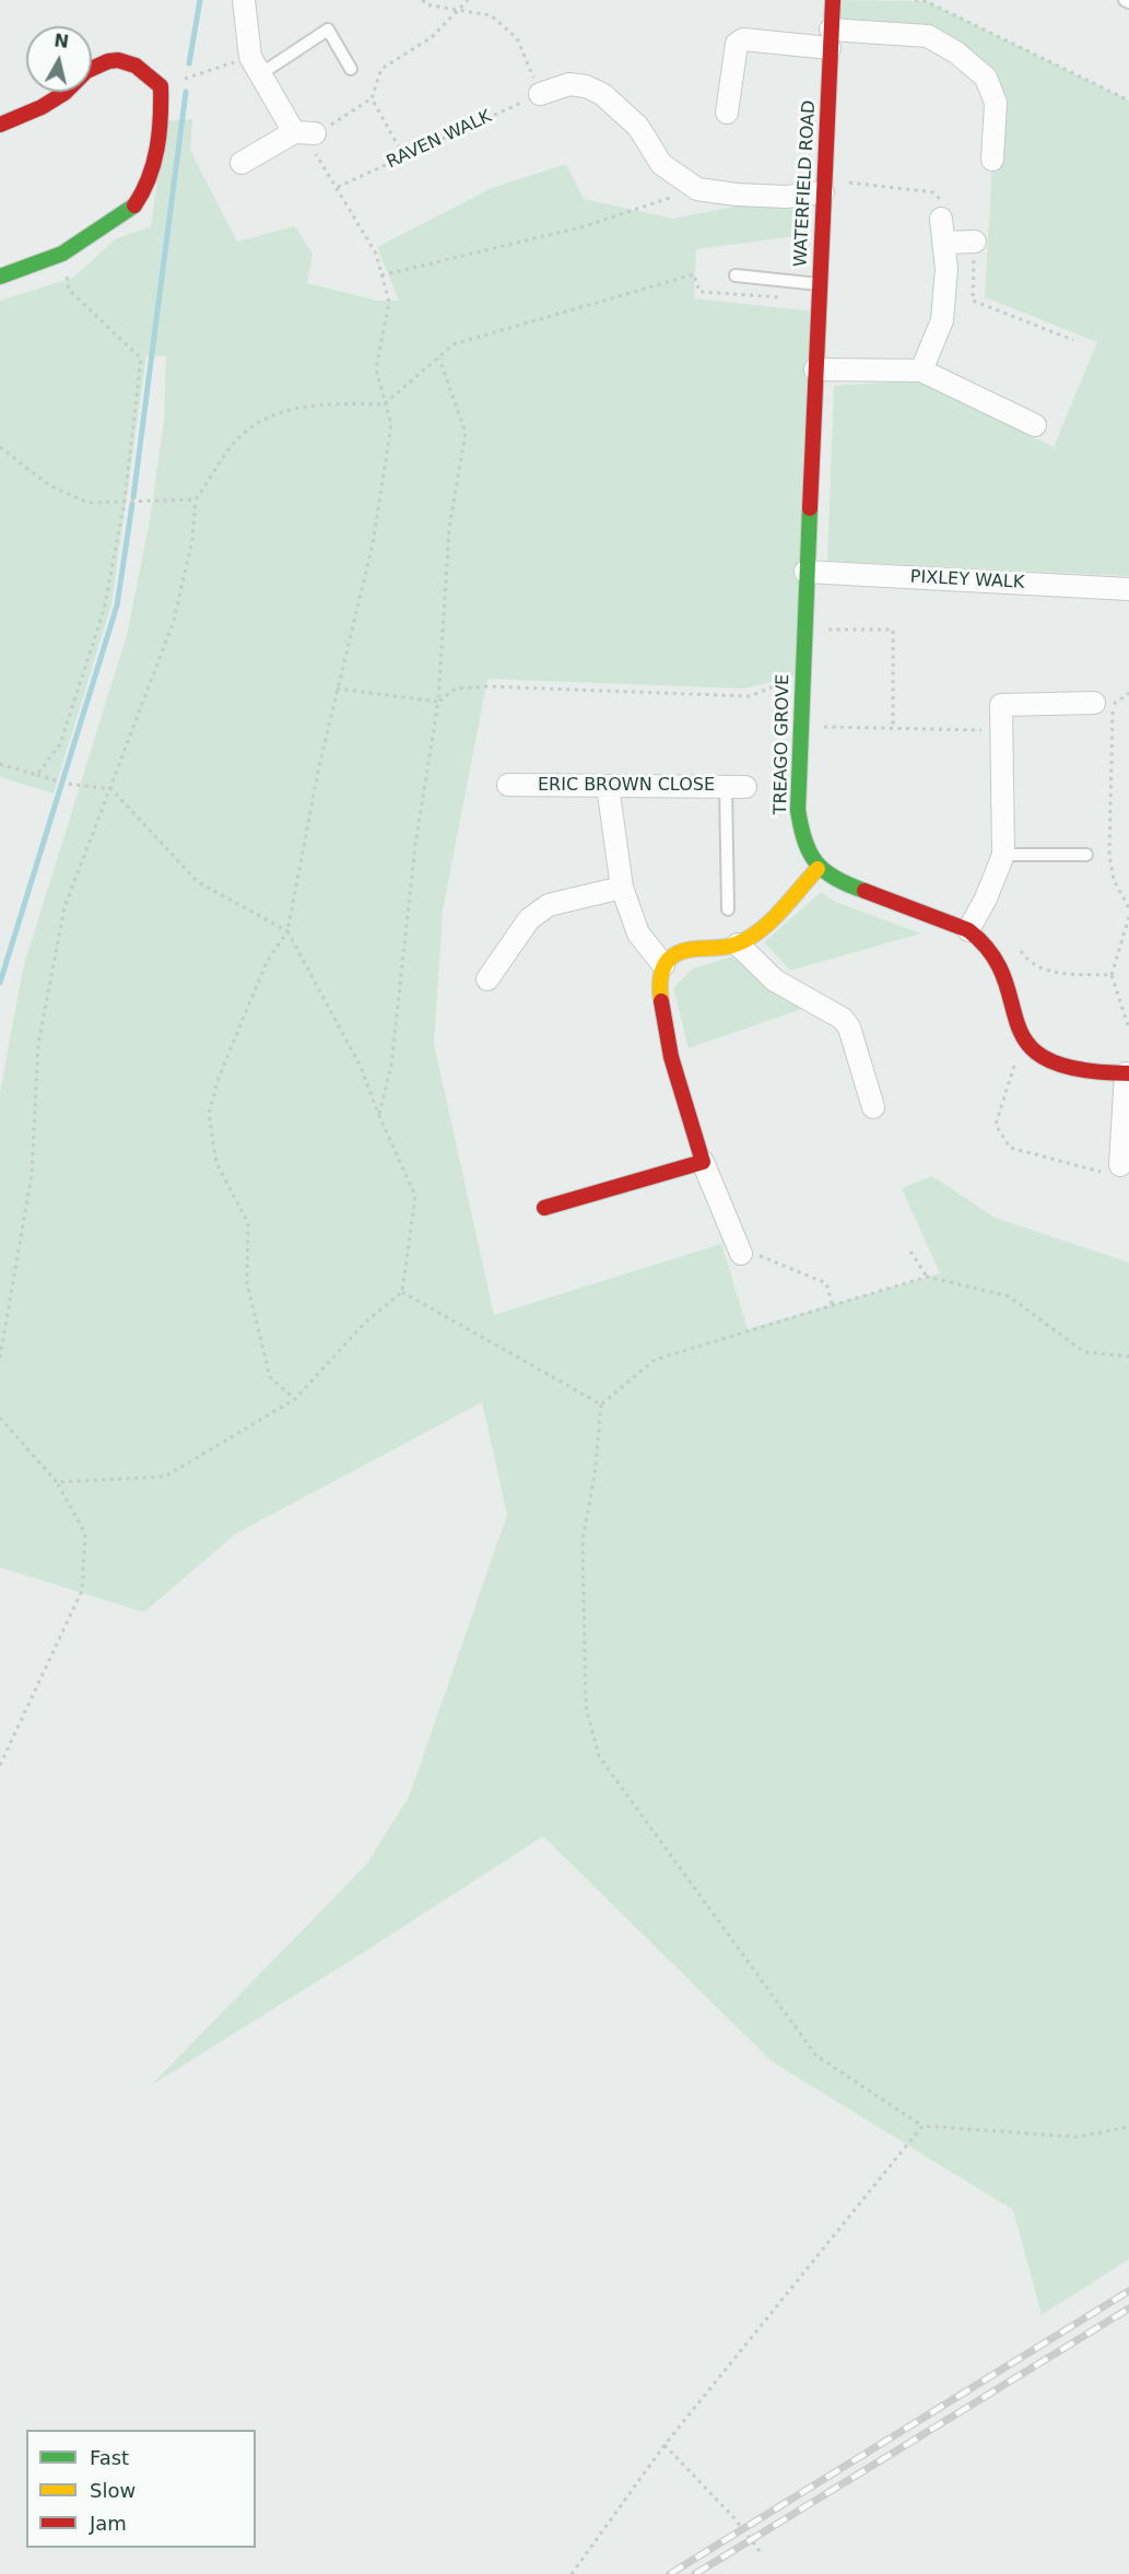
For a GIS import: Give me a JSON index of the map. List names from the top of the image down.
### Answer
{
  "streets": {
    "street": [
      "WATERFIELD ROAD",
      "PIXLEY WALK",
      "TREAGO GROVE",
      "ERIC BROWN CLOSE"
    ],
    "path": ["RAVEN WALK"]
  },
  "crossings": [
    ["WATERFIELD ROAD", "TREAGO GROVE"],
    ["PIXLEY WALK", "TREAGO GROVE"]
  ],
  "legend": ["Fast", "Slow", "Jam"],
  "north": "top"
}
